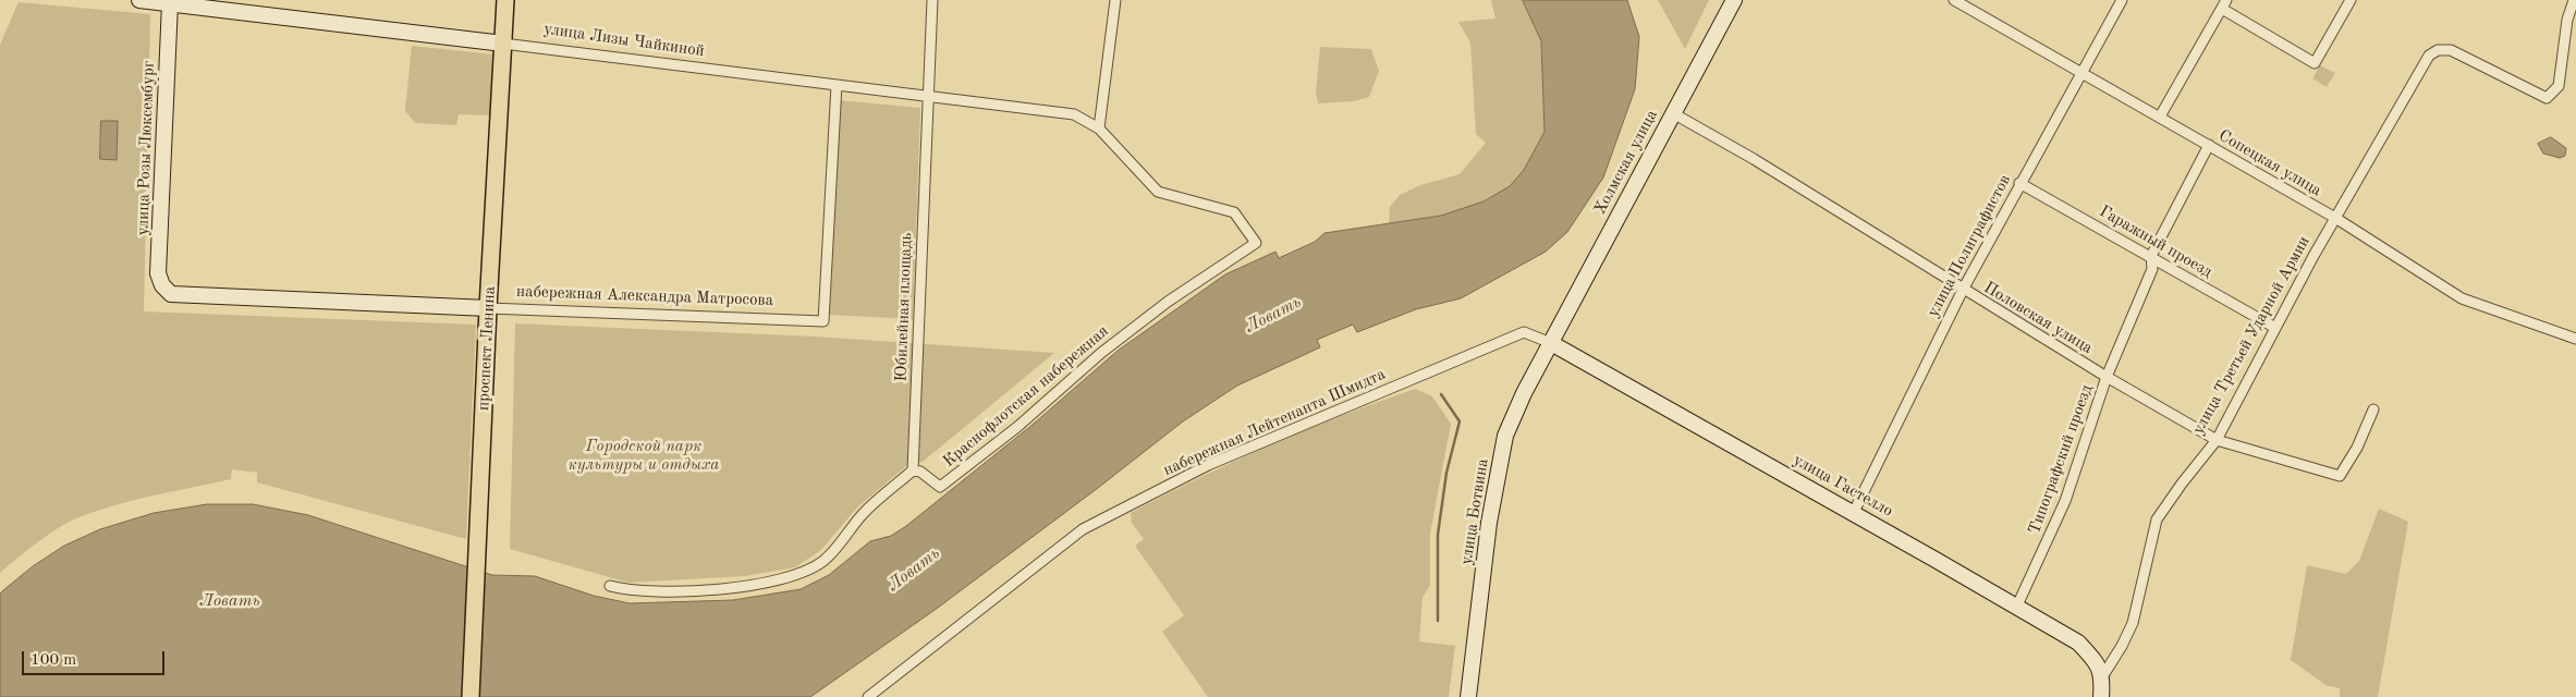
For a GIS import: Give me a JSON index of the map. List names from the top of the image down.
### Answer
{
  "streets": {
    "main road": [
      "улица Лизы Чайкиной",
      "улица Розы Люксембург",
      "Холмская улица",
      "набережная Александра Матросова",
      "улица Третьей Ударной Армии",
      "проспект Ленина",
      "улица Гастелло",
      "улица Ботвина"
    ],
    "street": [
      "Сопецкая улица",
      "Гаражный проезд",
      "улица Полиграфистов",
      "Юбилейная площадь",
      "Половская улица",
      "Краснофлотская набережная",
      "набережная Лейтенанта Шмидта",
      "Типографский проезд"
    ]
  },
  "crossings": [
    ["улица Лизы Чайкиной", "улица Розы Люксембург"],
    ["улица Лизы Чайкиной", "набережная Александра Матросова"],
    ["улица Лизы Чайкиной", "Юбилейная площадь"],
    ["улица Лизы Чайкиной", "проспект Ленина"],
    ["улица Лизы Чайкиной", "Краснофлотская набережная"],
    ["улица Розы Люксембург", "набережная Александра Матросова"],
    ["Холмская улица", "Половская улица"],
    ["Холмская улица", "набережная Лейтенанта Шмидта"],
    ["Холмская улица", "улица Гастелло"],
    ["Холмская улица", "улица Ботвина"],
    ["Сопецкая улица", "улица Полиграфистов"],
    ["Сопецкая улица", "улица Третьей Ударной Армии"],
    ["Сопецкая улица", "Типографский проезд"],
    ["Гаражный проезд", "улица Полиграфистов"],
    ["Гаражный проезд", "улица Третьей Ударной Армии"],
    ["Гаражный проезд", "Типографский проезд"],
    ["улица Полиграфистов", "Половская улица"],
    ["улица Полиграфистов", "улица Гастелло"],
    ["набережная Александра Матросова", "проспект Ленина"],
    ["Юбилейная площадь", "Краснофлотская набережная"],
    ["Половская улица", "улица Третьей Ударной Армии"],
    ["Половская улица", "Типографский проезд"],
    ["улица Третьей Ударной Армии", "улица Гастелло"],
    ["набережная Лейтенанта Шмидта", "улица Гастелло"],
    ["набережная Лейтенанта Шмидта", "улица Ботвина"],
    ["Типографский проезд", "улица Гастелло"],
    ["улица Гастелло", "улица Ботвина"]
  ],
  "water": ["Ловать"],
  "parks": ["Городской парк культуры и отдыха"],
  "scale_bar": "100 m"
}
